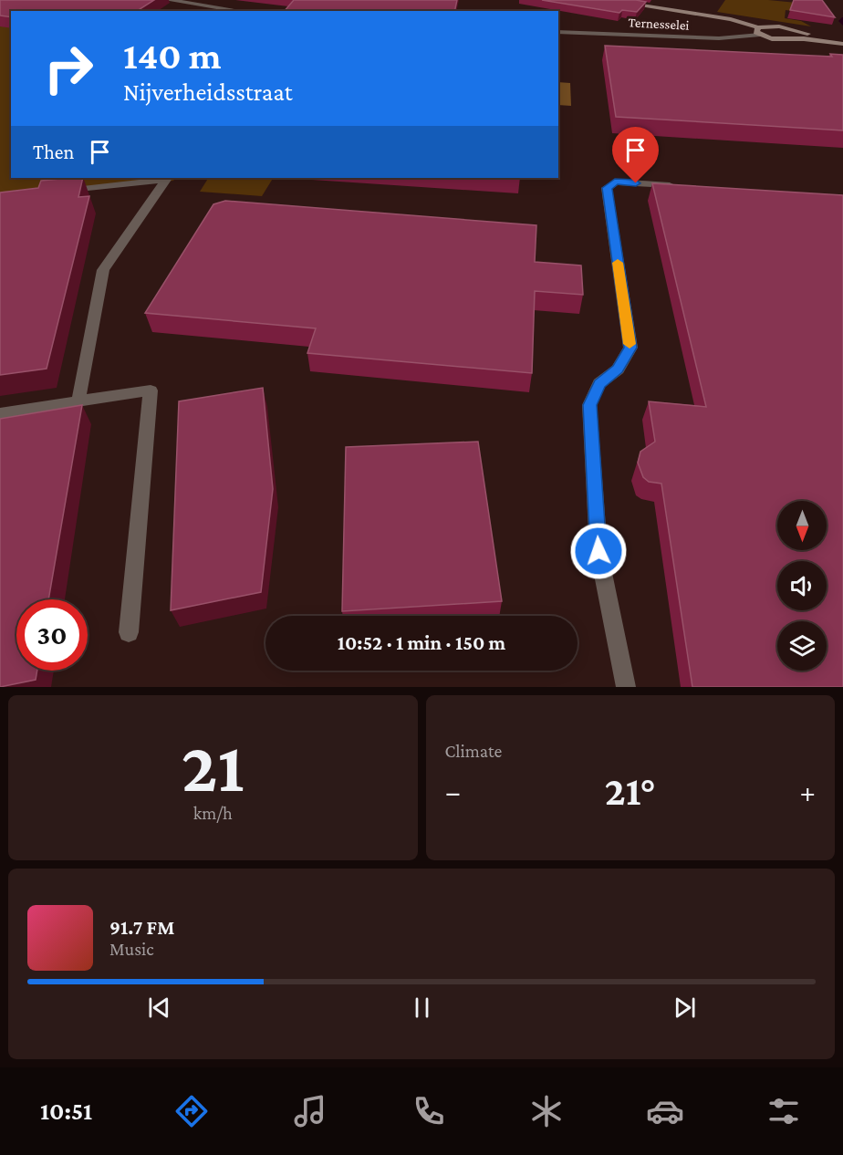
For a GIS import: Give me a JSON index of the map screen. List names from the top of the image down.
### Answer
{
  "streets": {
    "street": ["Ternesselei"]
  },
  "north": "bottom",
  "page": {
    "turn": ["140 m", "Nijverheidsstraat"],
    "then": "Then",
    "limit": "30",
    "trip": "10:52 · 1 min · 150 m",
    "tile": [
      ["21", "km/h"],
      "Climate"
    ],
    "heat": ["−", "21°", "+"],
    "song": ["91.7 FM", "Music"],
    "tabs": "10:51"
  }
}
